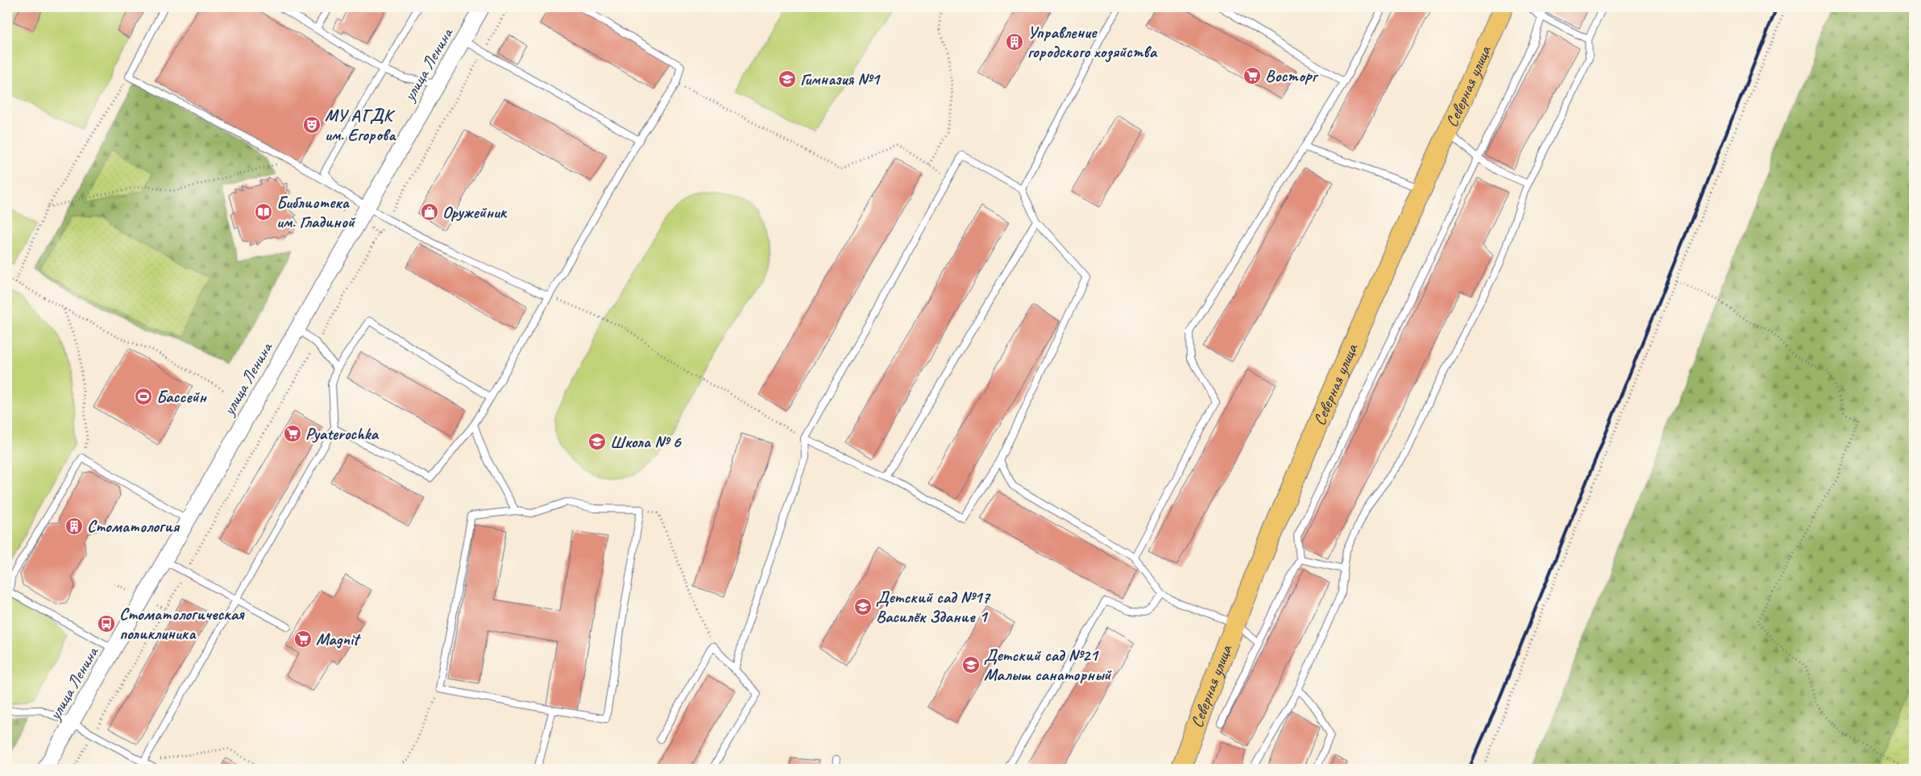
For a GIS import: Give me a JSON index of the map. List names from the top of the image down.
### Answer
{
  "streets": {
    "main road": ["Северная улица"],
    "street": ["улица Ленина"]
  },
  "places": {
    "building": ["Управление городского хозяйства", "Стоматология"],
    "supermarket": ["Восторг", "Pyaterochka", "Magnit"],
    "school or university": [
      "Гимназия №1",
      "Школа № 6",
      "Детский сад №17 Василёк Здание 1",
      "Детский сад №21 Малыш санаторный"
    ],
    "theatre": ["МУ АГДК им. Егорова"],
    "library": ["Библиотека им. Гладиной"],
    "shop": ["Оружейник"],
    "sports": ["Бассейн"],
    "bus stop": ["Стоматологическая поликлиника"]
  }
}
